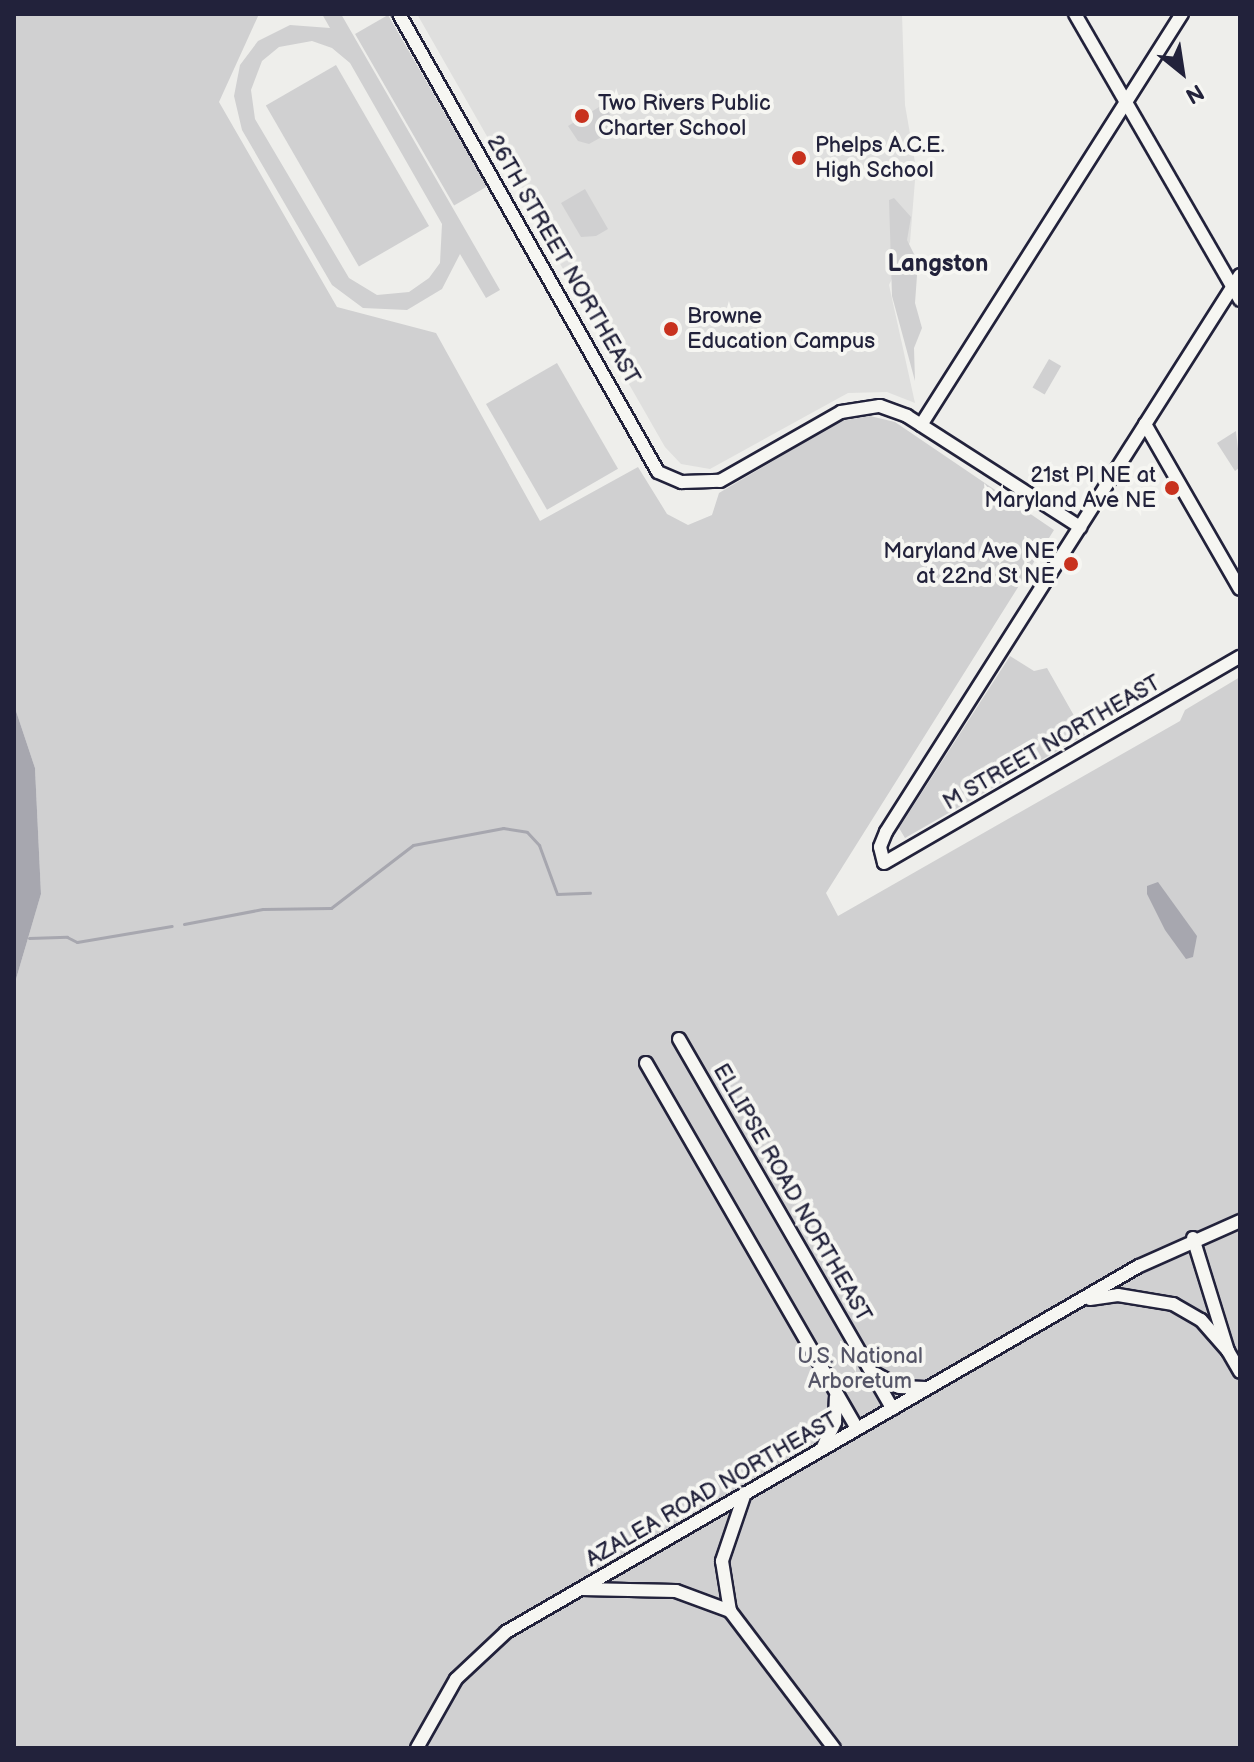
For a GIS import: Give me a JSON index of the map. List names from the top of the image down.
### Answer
{
  "streets": {
    "street": [
      "26TH STREET NORTHEAST",
      "M STREET NORTHEAST",
      "ELLIPSE ROAD NORTHEAST",
      "AZALEA ROAD NORTHEAST"
    ]
  },
  "crossings": [
    ["ELLIPSE ROAD NORTHEAST", "AZALEA ROAD NORTHEAST"]
  ],
  "districts": ["Langston"],
  "parks": ["U.S. National Arboretum"],
  "places": [
    "Two Rivers Public Charter School",
    "Phelps A.C.E. High School",
    "Browne Education Campus",
    "21st Pl NE at Maryland Ave NE",
    "Maryland Ave NE at 22nd St NE"
  ],
  "north": "bottom right"
}
